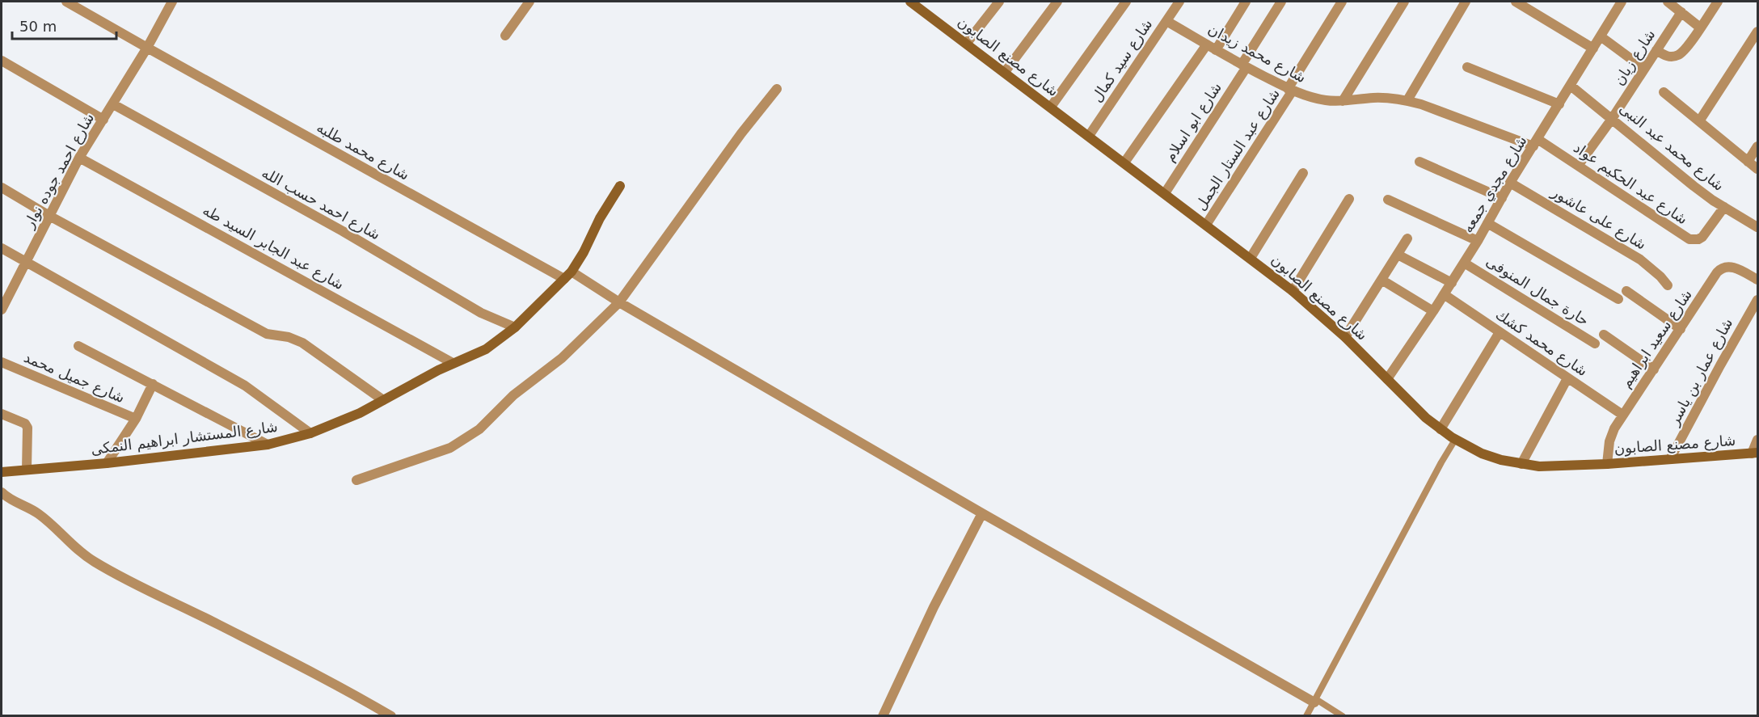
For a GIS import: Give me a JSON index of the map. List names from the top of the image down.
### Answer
{
  "streets": {
    "street": [
      "شارع محمد زيدان",
      "شارع مصنع الصابون",
      "شارع زيان",
      "شارع سيد كمال",
      "شارع ابو اسلام",
      "شارع محمد عبد النبى",
      "شارع عبد الستار الجمل",
      "شارع محمد طلبه",
      "شارع احمد جوده نوار",
      "شارع عبد الحكيم عواد",
      "شارع مجدي جمعه",
      "شارع احمد حسب الله",
      "شارع على عاشور",
      "شارع عبد الجابر السيد طه",
      "حارة جمال المنوفى",
      "شارع سعيد ابراهيم",
      "شارع محمد كشك",
      "شارع عمار بن ياسر",
      "شارع جميل محمد",
      "شارع المستشار ابراهيم النمكى"
    ]
  },
  "crossings": [
    ["شارع محمد زيدان", "شارع سيد كمال"],
    ["شارع محمد زيدان", "شارع ابو اسلام"],
    ["شارع محمد زيدان", "شارع عبد الستار الجمل"],
    ["شارع محمد زيدان", "شارع عبد الحكيم عواد"],
    ["شارع محمد زيدان", "شارع مجدي جمعه"],
    ["شارع مصنع الصابون", "شارع سيد كمال"],
    ["شارع مصنع الصابون", "شارع ابو اسلام"],
    ["شارع مصنع الصابون", "شارع عبد الستار الجمل"],
    ["شارع مصنع الصابون", "شارع مجدي جمعه"],
    ["شارع مصنع الصابون", "شارع سعيد ابراهيم"],
    ["شارع مصنع الصابون", "شارع عمار بن ياسر"],
    ["شارع زيان", "شارع محمد عبد النبى"],
    ["شارع زيان", "شارع عبد الحكيم عواد"],
    ["شارع محمد عبد النبى", "شارع عبد الحكيم عواد"],
    ["شارع محمد عبد النبى", "شارع مجدي جمعه"],
    ["شارع محمد طلبه", "شارع احمد جوده نوار"],
    ["شارع محمد طلبه", "شارع المستشار ابراهيم النمكى"],
    ["شارع احمد جوده نوار", "شارع احمد حسب الله"],
    ["شارع احمد جوده نوار", "شارع عبد الجابر السيد طه"],
    ["شارع عبد الحكيم عواد", "شارع مجدي جمعه"],
    ["شارع مجدي جمعه", "شارع على عاشور"],
    ["شارع مجدي جمعه", "حارة جمال المنوفى"],
    ["شارع مجدي جمعه", "شارع محمد كشك"],
    ["شارع احمد حسب الله", "شارع المستشار ابراهيم النمكى"],
    ["شارع عبد الجابر السيد طه", "شارع المستشار ابراهيم النمكى"],
    ["شارع سعيد ابراهيم", "شارع محمد كشك"]
  ],
  "scale_bar": "50 m"
}
